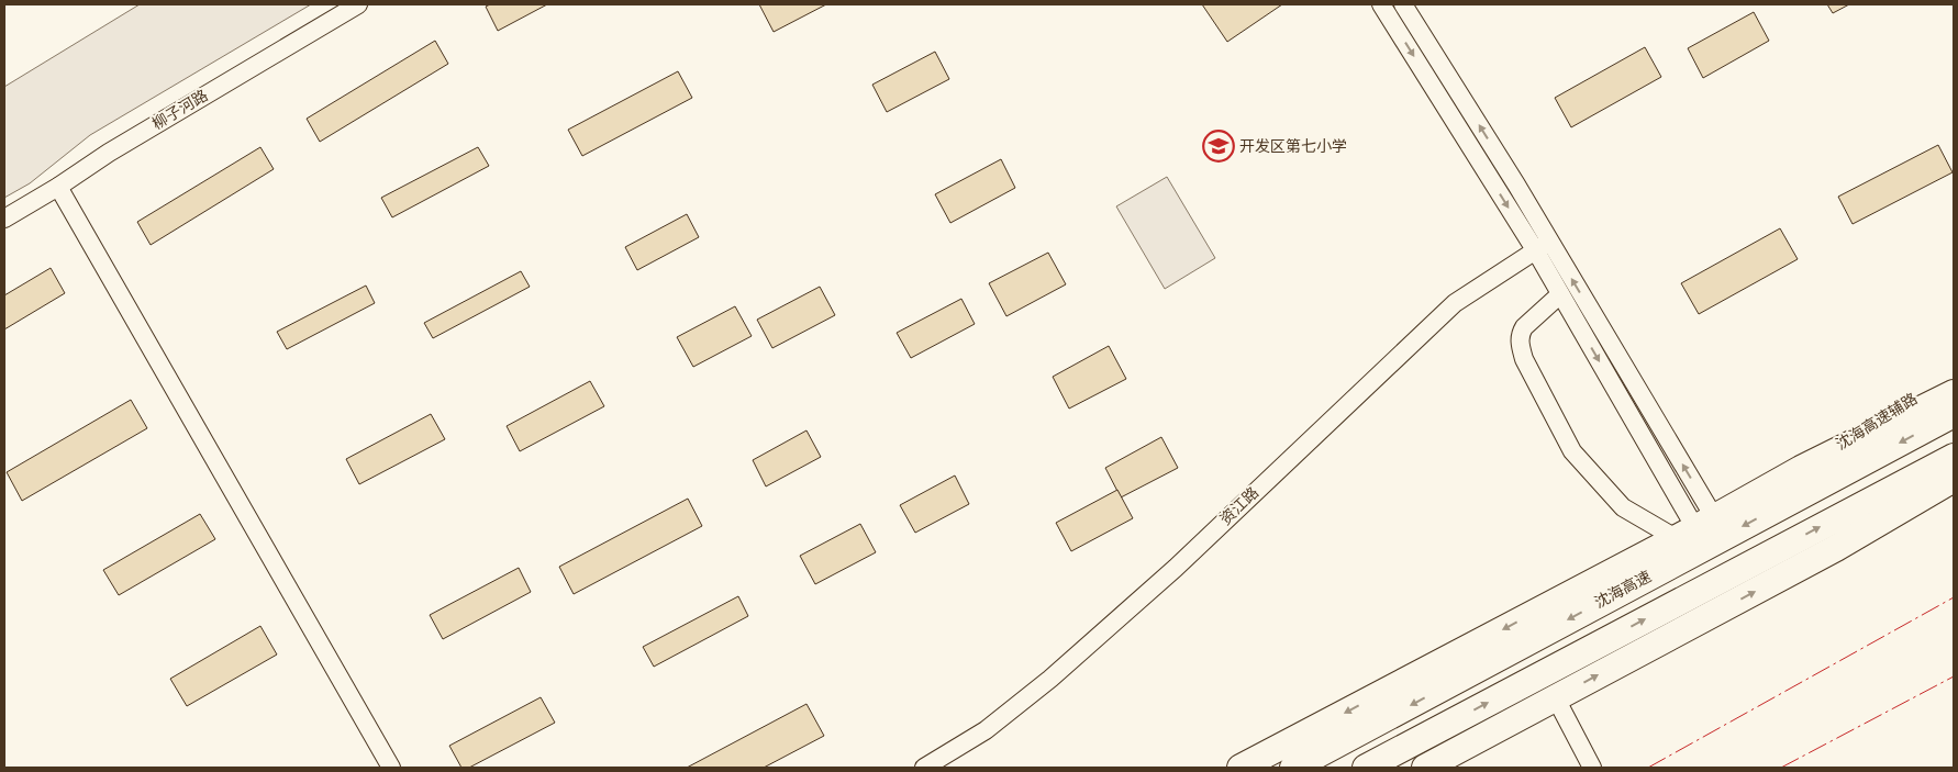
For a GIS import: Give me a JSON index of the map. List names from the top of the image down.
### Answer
{
  "streets": {
    "highway": ["沈海高速辅路", "沈海高速"],
    "street": ["柳子河路", "资江路"]
  },
  "places": {
    "school or university": ["开发区第七小学"]
  }
}
